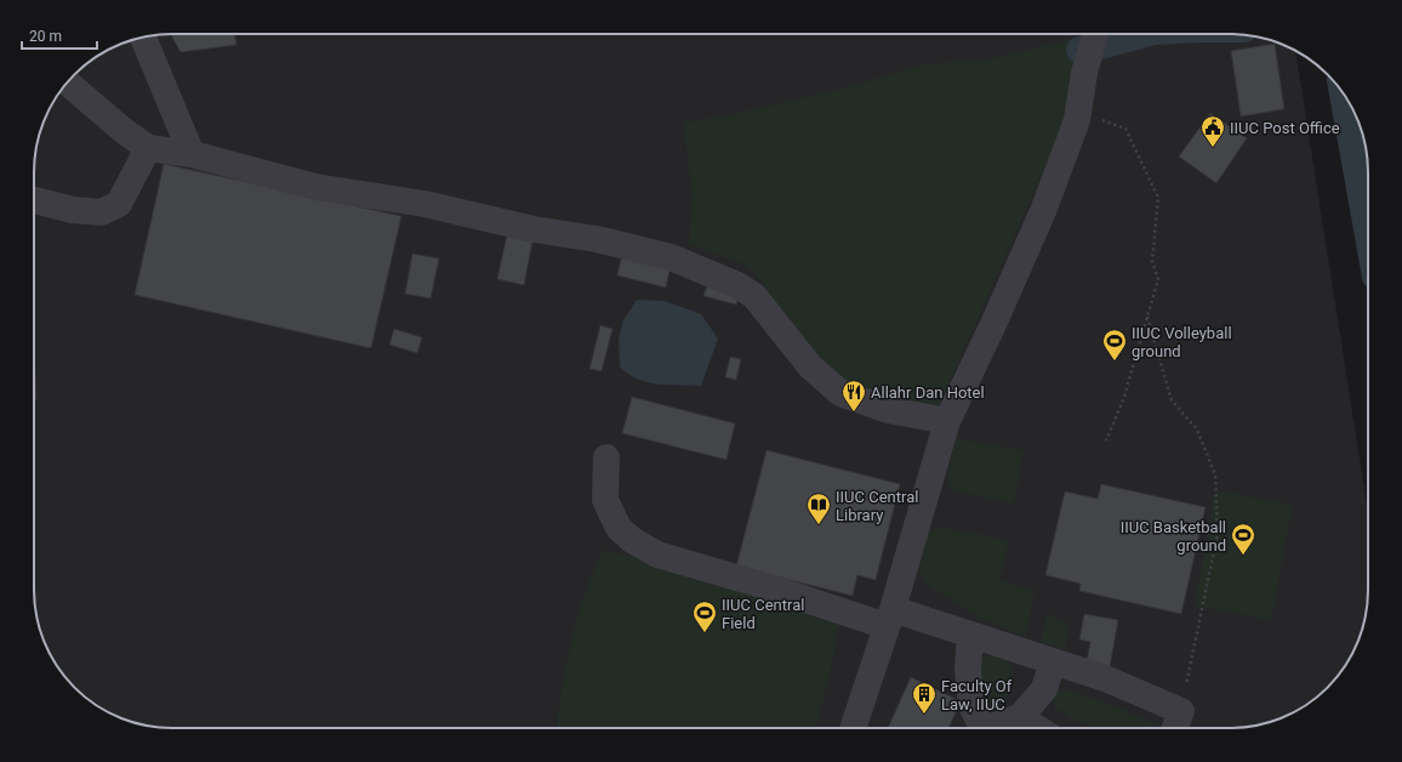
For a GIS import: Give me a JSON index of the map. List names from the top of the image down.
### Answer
{
  "places": {
    "public building": ["IIUC Post Office"],
    "sports": ["IIUC Volleyball ground", "IIUC Basketball ground", "IIUC Central Field"],
    "restaurant": ["Allahr Dan Hotel"],
    "library": ["IIUC Central Library"],
    "building": ["Faculty Of Law, IIUC"]
  },
  "scale_bar": "20 m"
}
